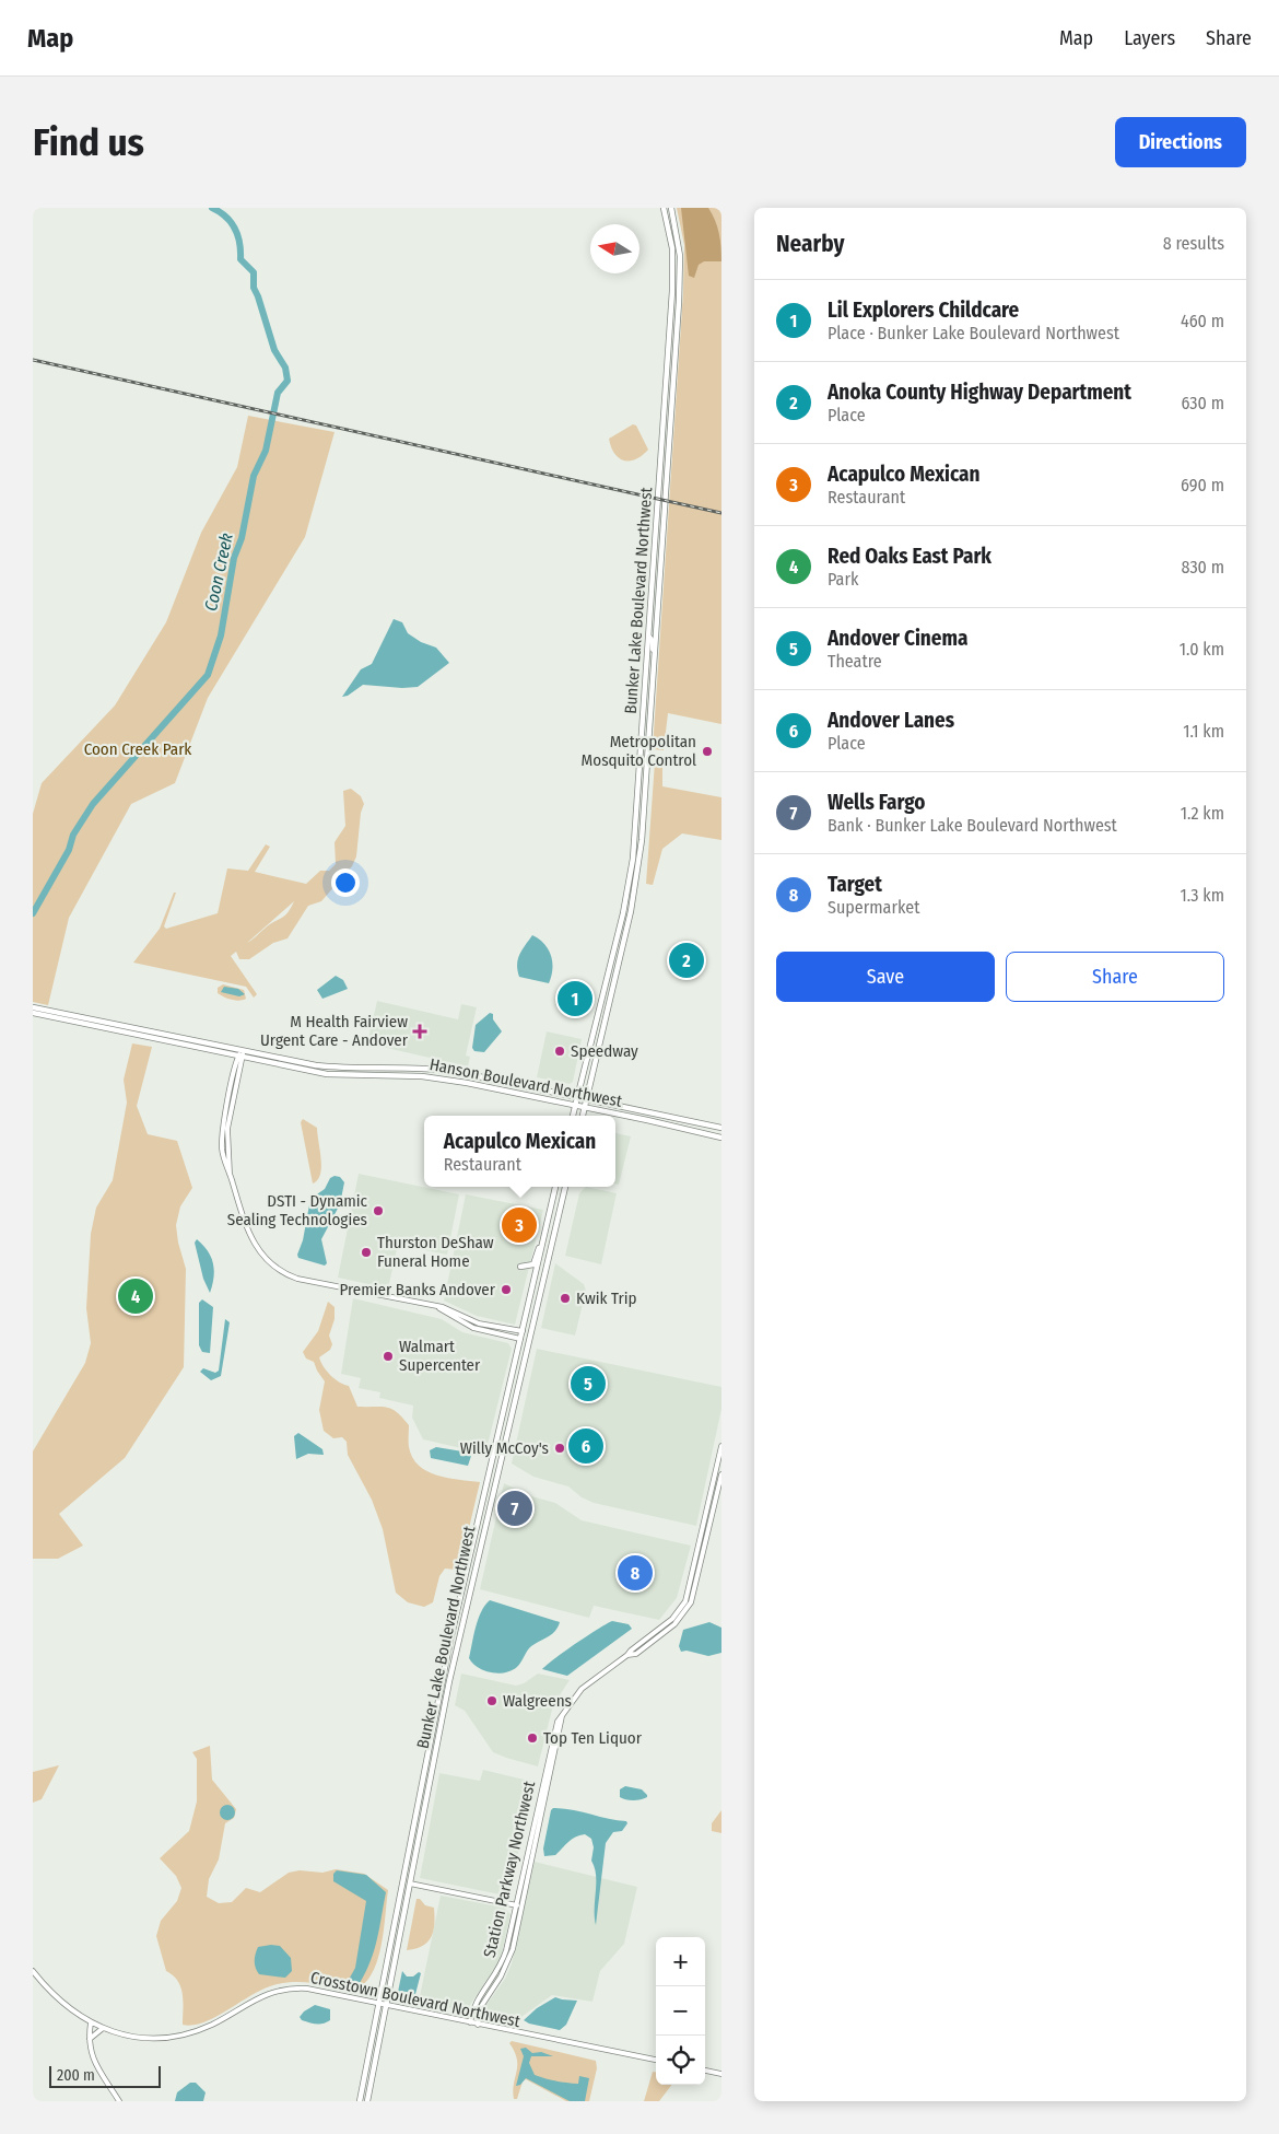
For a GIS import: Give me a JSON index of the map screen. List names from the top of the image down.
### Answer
{
  "streets": {
    "main road": ["Bunker Lake Boulevard Northwest", "Hanson Boulevard Northwest"],
    "street": ["Station Parkway Northwest", "Crosstown Boulevard Northwest"]
  },
  "crossings": [
    ["Bunker Lake Boulevard Northwest", "Hanson Boulevard Northwest"],
    ["Bunker Lake Boulevard Northwest", "Crosstown Boulevard Northwest"],
    ["Station Parkway Northwest", "Crosstown Boulevard Northwest"]
  ],
  "water": ["Coon Creek"],
  "parks": ["Coon Creek Park"],
  "places": {
    "other": [
      "Metropolitan Mosquito Control",
      "Speedway",
      "DSTI - Dynamic Sealing Technologies",
      "Thurston DeShaw Funeral Home",
      "Premier Banks Andover",
      "Kwik Trip",
      "Walmart Supercenter",
      "Willy McCoy's",
      "Walgreens",
      "Top Ten Liquor"
    ],
    "health": ["M Health Fairview Urgent Care - Andover"]
  },
  "scale_bar": "200 m",
  "north": "left",
  "page": {
    "header": "Map",
    "nav": ["Map", "Layers", "Share"],
    "buttons": [
      "Directions",
      ["Save", "Share"]
    ],
    "title": "Find us",
    "heading": ["Nearby", "8 results"],
    "list": [
      {
        "mark": "1",
        "name": "Lil Explorers Childcare",
        "note": "Place · Bunker Lake Boulevard Northwest",
        "value": "460 m"
      },
      {
        "mark": "2",
        "name": "Anoka County Highway Department",
        "note": "Place",
        "value": "630 m"
      },
      {
        "mark": "3",
        "name": "Acapulco Mexican",
        "note": "Restaurant",
        "value": "690 m"
      },
      {
        "mark": "4",
        "name": "Red Oaks East Park",
        "note": "Park",
        "value": "830 m"
      },
      {
        "mark": "5",
        "name": "Andover Cinema",
        "note": "Theatre",
        "value": "1.0 km"
      },
      {
        "mark": "6",
        "name": "Andover Lanes",
        "note": "Place",
        "value": "1.1 km"
      },
      {
        "mark": "7",
        "name": "Wells Fargo",
        "note": "Bank · Bunker Lake Boulevard Northwest",
        "value": "1.2 km"
      },
      {
        "mark": "8",
        "name": "Target",
        "note": "Supermarket",
        "value": "1.3 km"
      }
    ],
    "pins": [
      "2",
      "1",
      "3",
      "4",
      "5",
      "6",
      "7",
      "8"
    ],
    "popup": ["Acapulco Mexican", "Restaurant"],
    "map_buttons": ["+", "−"],
    "scale": "200 m"
  }
}
